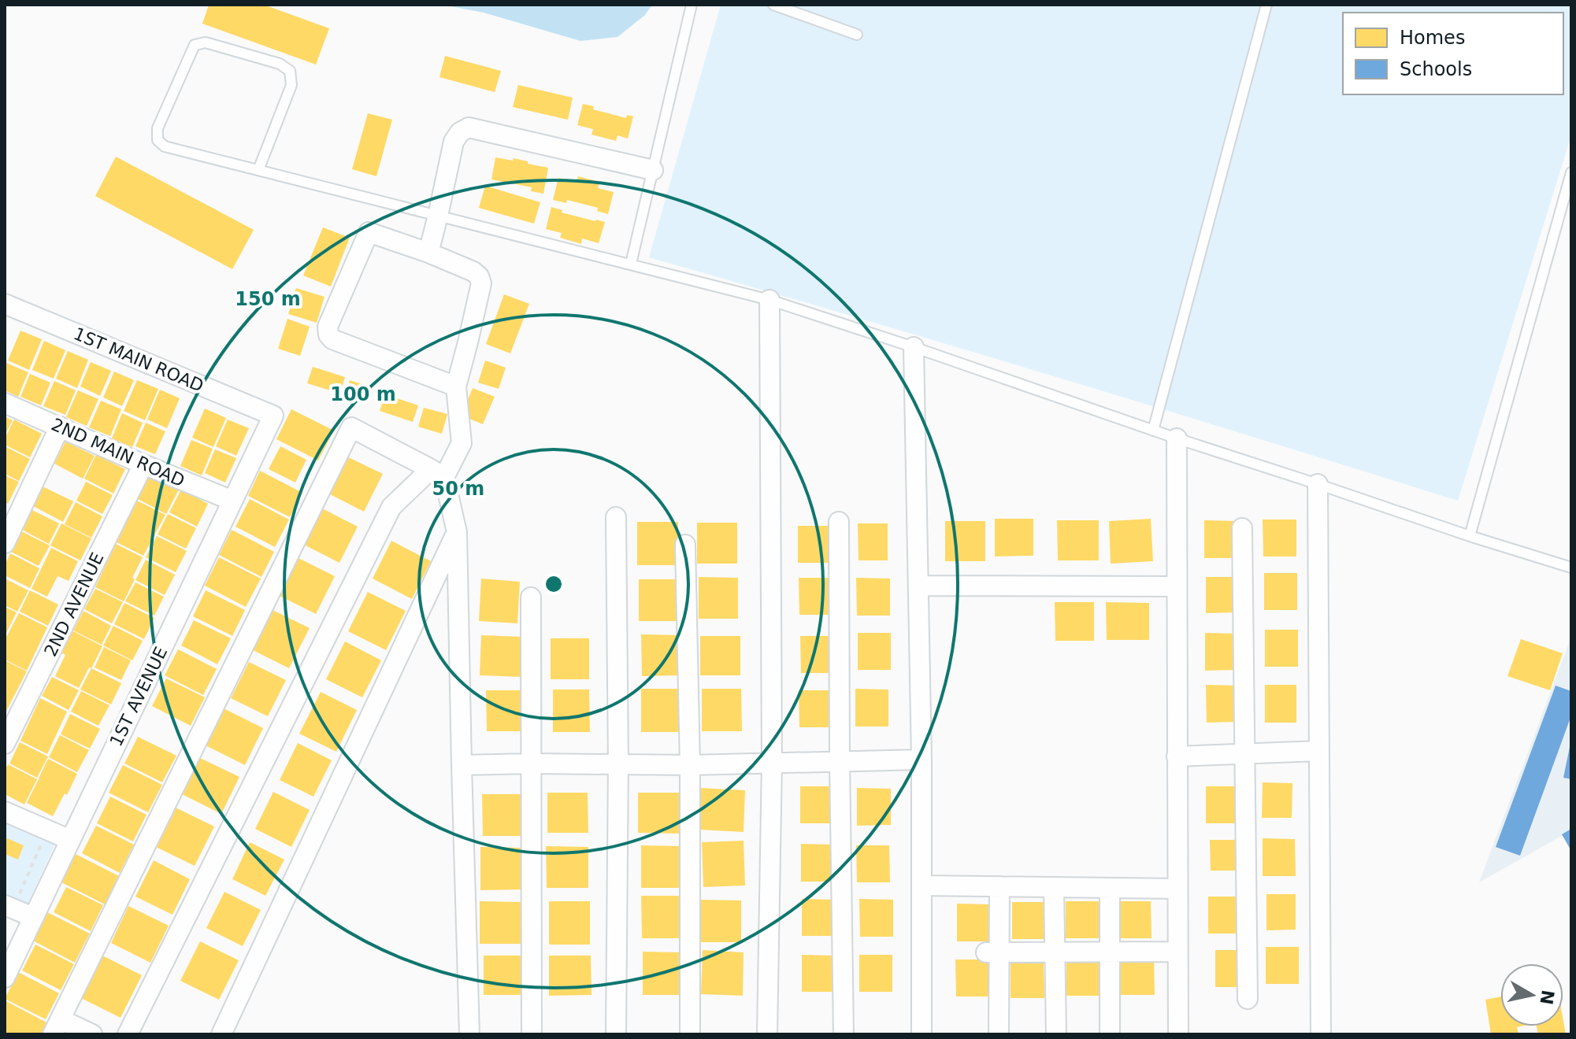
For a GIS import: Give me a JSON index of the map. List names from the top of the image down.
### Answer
{
  "streets": {
    "street": [
      "1ST MAIN ROAD",
      "2ND MAIN ROAD",
      "2ND AVENUE",
      "1ST AVENUE"
    ]
  },
  "crossings": [
    ["1ST MAIN ROAD", "1ST AVENUE"],
    ["2ND MAIN ROAD", "2ND AVENUE"],
    ["2ND MAIN ROAD", "1ST AVENUE"]
  ],
  "legend": ["Homes", "Schools"],
  "north": "right",
  "rings": ["150 m", "100 m", "50 m"]
}
